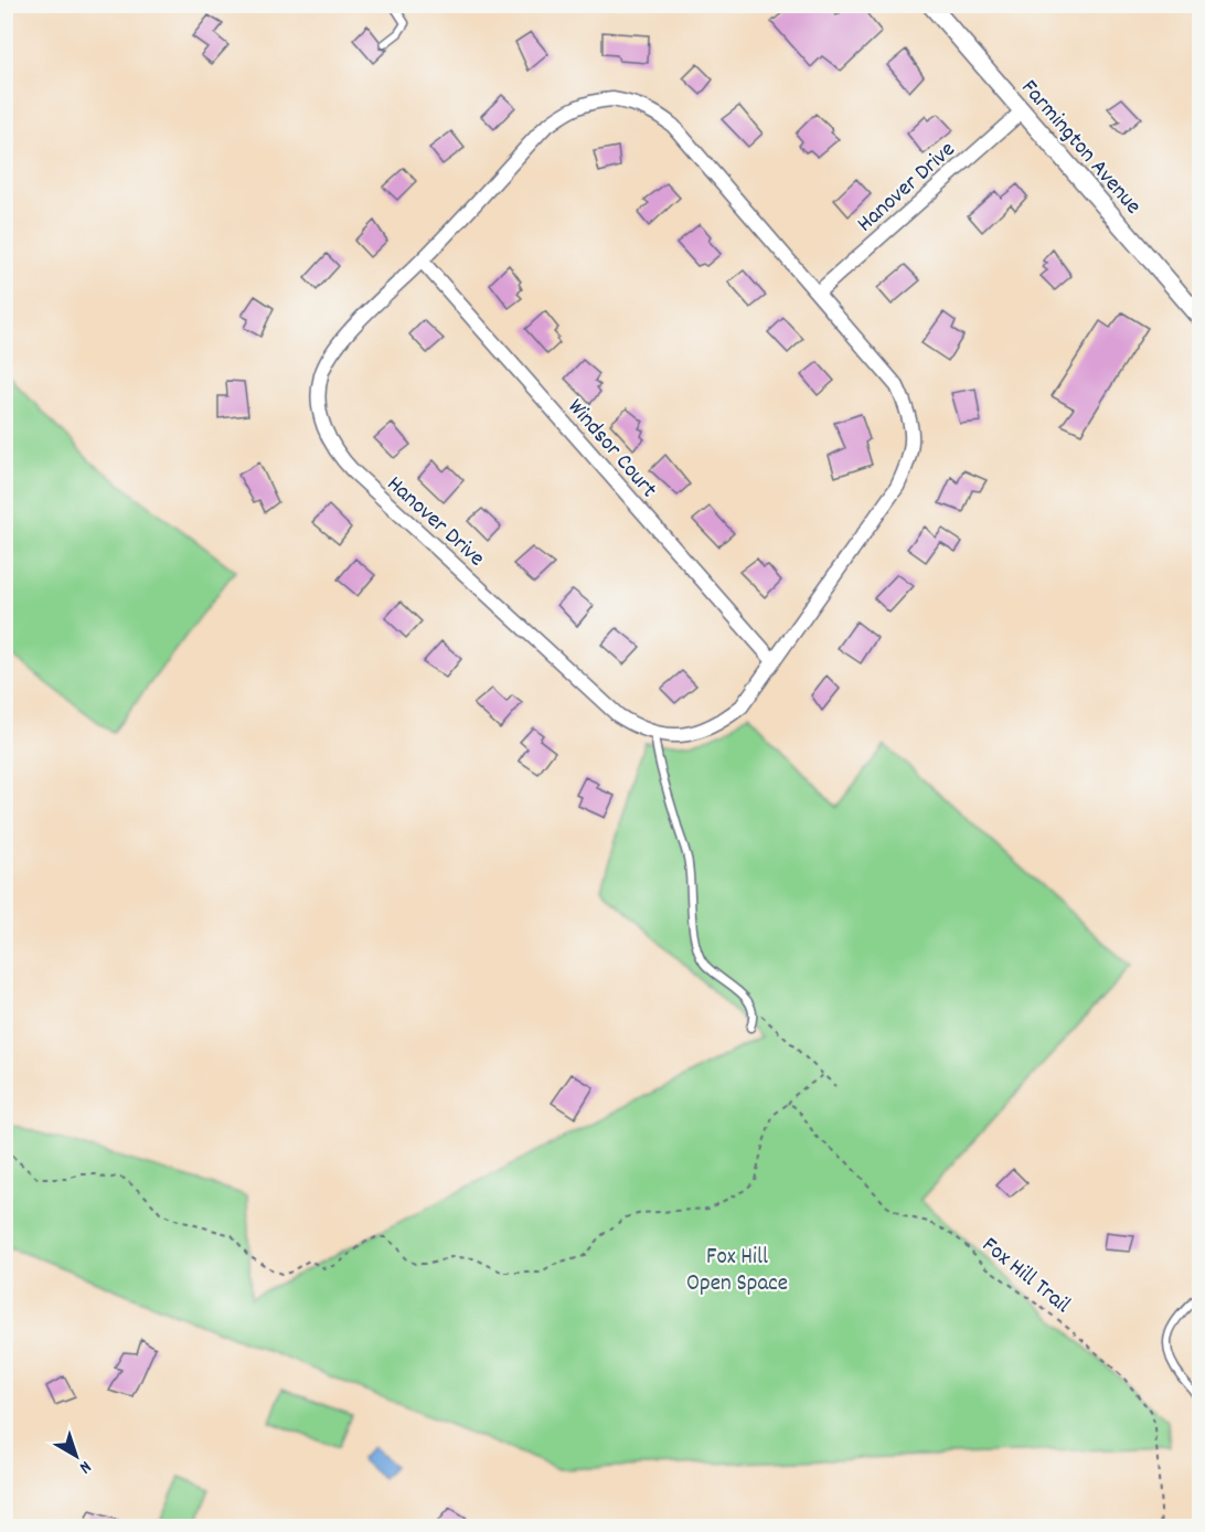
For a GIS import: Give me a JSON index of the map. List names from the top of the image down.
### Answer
{
  "streets": {
    "street": ["Farmington Avenue", "Hanover Drive", "Windsor Court"],
    "path": ["Fox Hill Trail"]
  },
  "crossings": [
    ["Farmington Avenue", "Hanover Drive"],
    ["Hanover Drive", "Windsor Court"]
  ],
  "parks": ["Fox Hill Open Space"],
  "north": "bottom right"
}
